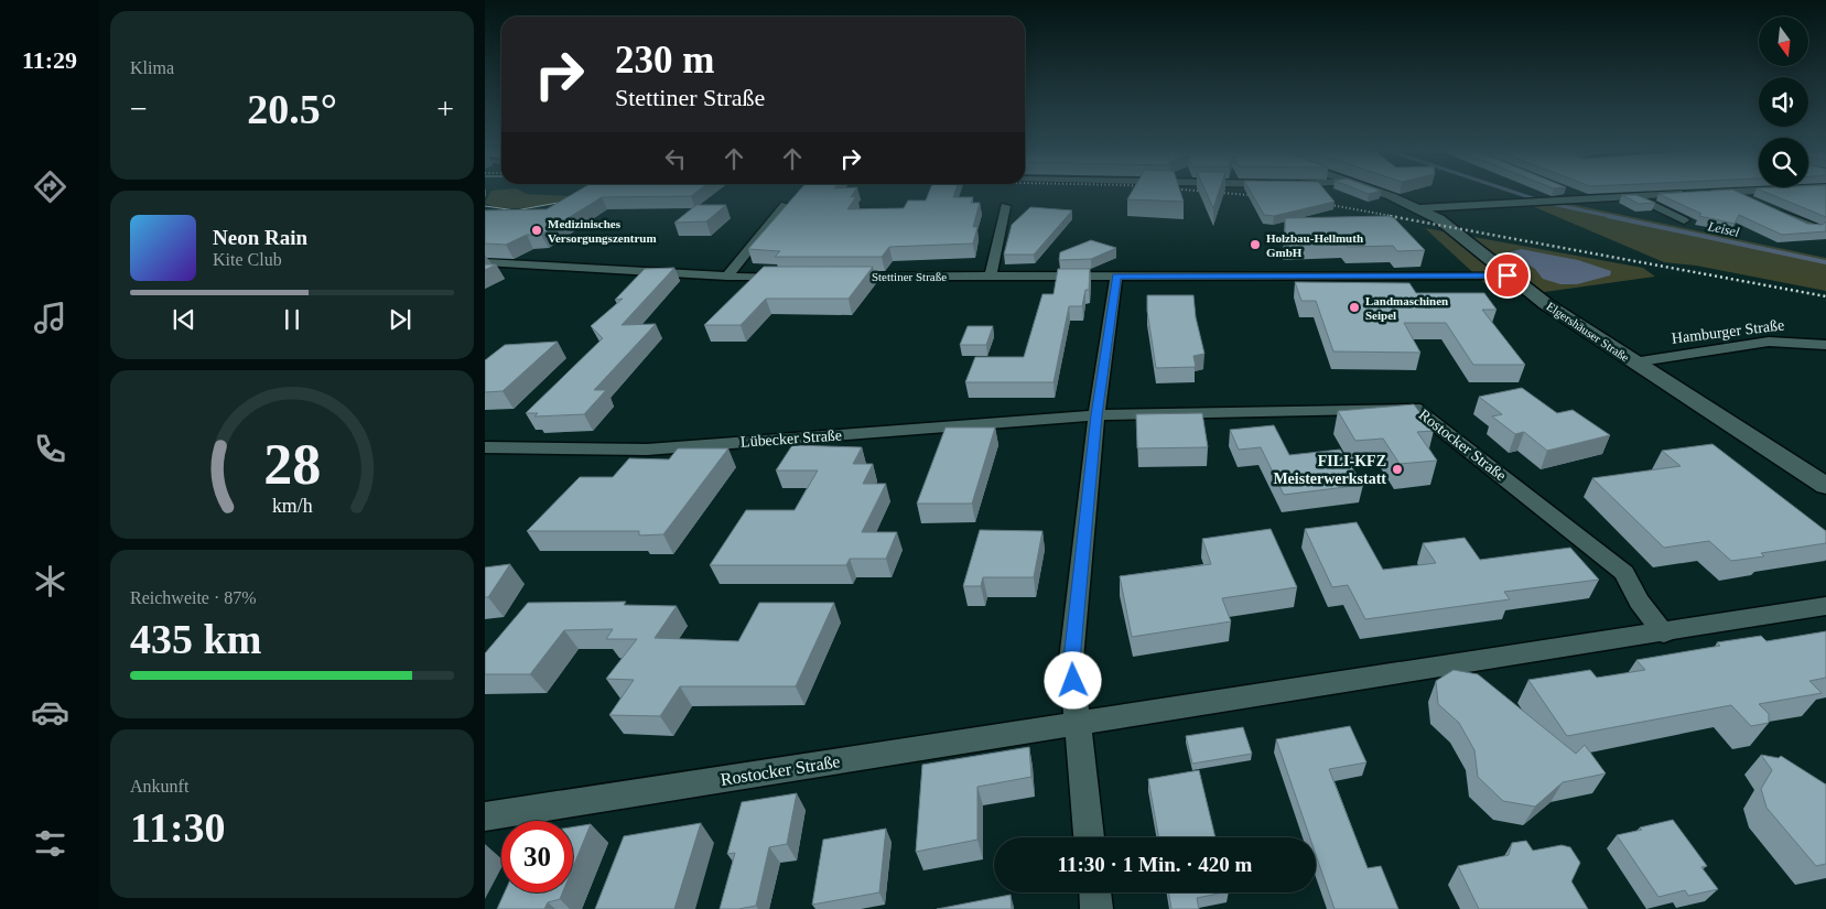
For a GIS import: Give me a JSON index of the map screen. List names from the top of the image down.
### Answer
{
  "streets": {
    "street": [
      "Stettiner Straße",
      "Elgershäuser Straße",
      "Hamburger Straße",
      "Lübecker Straße",
      "Rostocker Straße"
    ]
  },
  "crossings": [
    ["Stettiner Straße", "Elgershäuser Straße"],
    ["Elgershäuser Straße", "Hamburger Straße"],
    ["Lübecker Straße", "Rostocker Straße"]
  ],
  "water": ["Leisel"],
  "places": [
    "Medizinisches Versorgungszentrum",
    "Holzbau-Hellmuth GmbH",
    "Landmaschinen Seipel",
    "FILI-KFZ Meisterwerkstatt"
  ],
  "north": "bottom",
  "page": {
    "tabs": "11:29",
    "tile": [
      "Klima",
      ["Reichweite · 87%", "435 km"],
      ["Ankunft", "11:30"]
    ],
    "turn": ["230 m", "Stettiner Straße"],
    "heat": ["−", "20.5°", "+"],
    "song": ["Neon Rain", "Kite Club"],
    "limit": "30",
    "trip": "11:30 · 1 Min. · 420 m",
    "gauge": ["28", "km/h"]
  }
}
